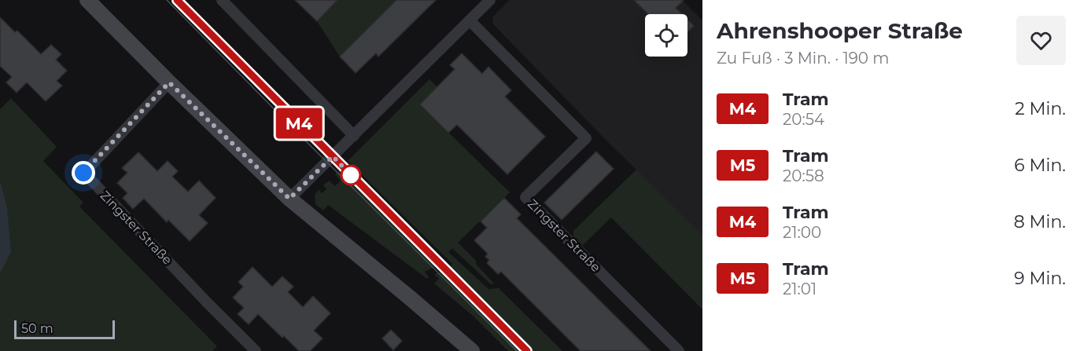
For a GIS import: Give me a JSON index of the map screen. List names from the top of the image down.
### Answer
{
  "streets": {
    "street": ["Zingster Straße"]
  },
  "lines": ["tram line M4"],
  "scale_bar": "50 m",
  "page": {
    "on_map": "M4",
    "heading": ["Ahrenshooper Straße", "Zu Fuß · 3 Min. · 190 m"],
    "list": [
      {
        "mark": "M4",
        "name": "Tram",
        "note": "20:54",
        "value": "2 Min."
      },
      {
        "mark": "M5",
        "name": "Tram",
        "note": "20:58",
        "value": "6 Min."
      },
      {
        "mark": "M4",
        "name": "Tram",
        "note": "21:00",
        "value": "8 Min."
      },
      {
        "mark": "M5",
        "name": "Tram",
        "note": "21:01",
        "value": "9 Min."
      }
    ],
    "scale": "50 m"
  }
}
